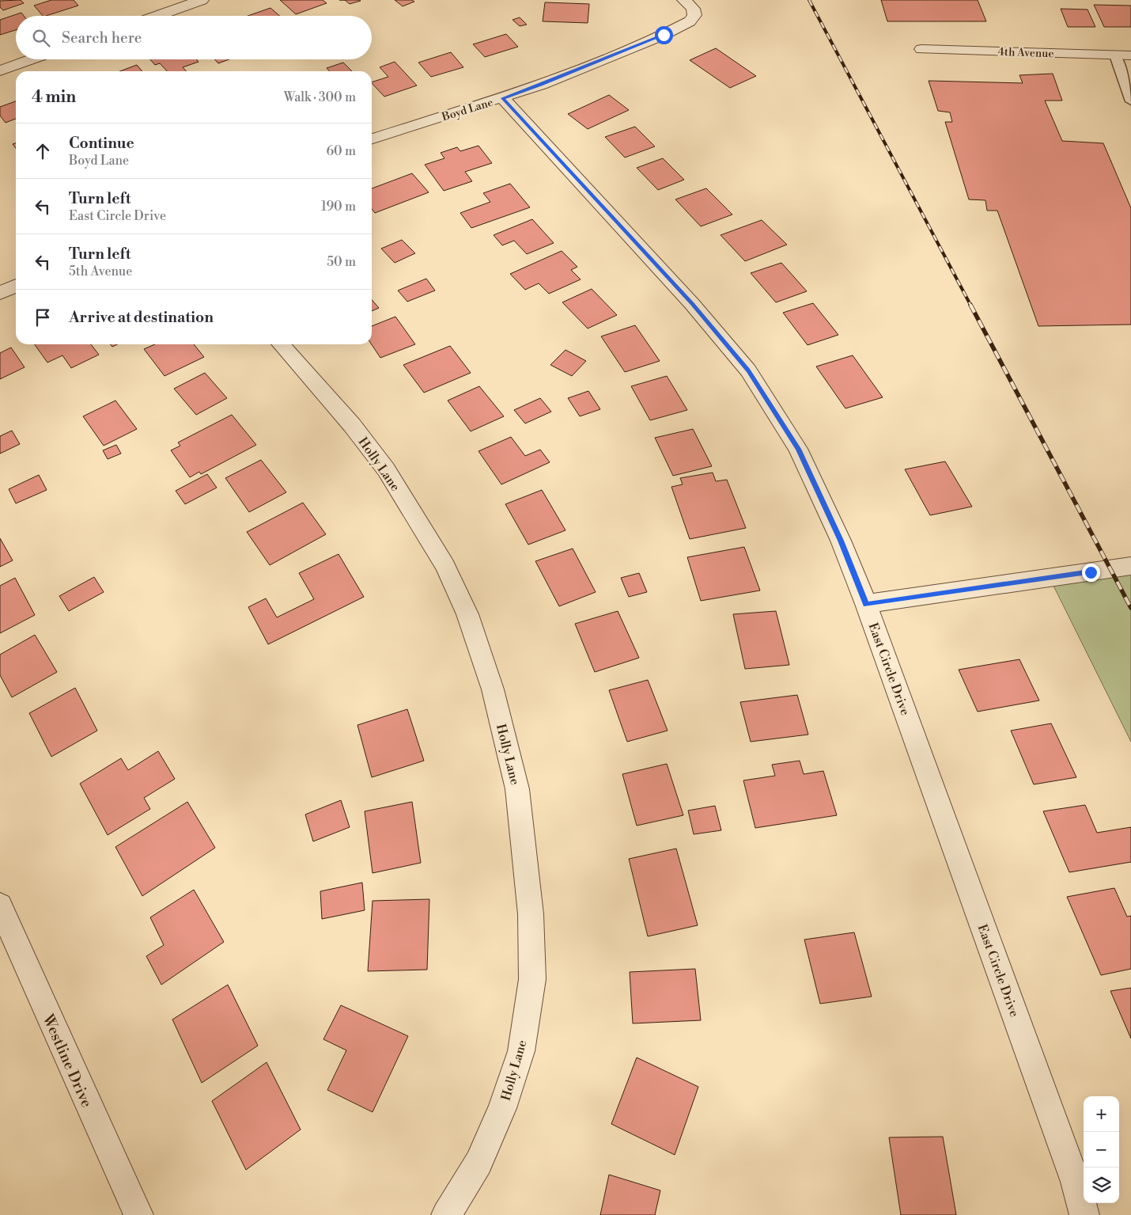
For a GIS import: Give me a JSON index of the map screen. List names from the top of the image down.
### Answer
{
  "streets": {
    "street": [
      "4th Avenue",
      "Boyd Lane",
      "Holly Lane",
      "East Circle Drive",
      "Westline Drive"
    ]
  },
  "crossings": [
    ["Boyd Lane", "East Circle Drive"]
  ],
  "page": {
    "search": "Search here",
    "heading": ["4 min", "Walk · 300 m"],
    "list": [
      ["Continue", "Boyd Lane", "60 m"],
      ["Turn left", "East Circle Drive", "190 m"],
      ["Turn left", "5th Avenue", "50 m"],
      "Arrive at destination"
    ],
    "map_buttons": ["+", "−"]
  }
}
